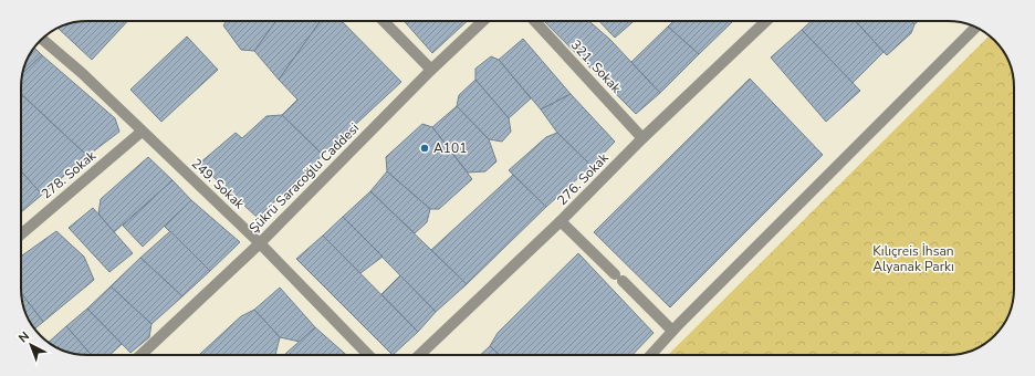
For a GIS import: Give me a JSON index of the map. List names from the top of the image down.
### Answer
{
  "streets": {
    "street": [
      "321. Sokak",
      "278. Sokak",
      "Şükrü Saracoğlu Caddesi",
      "276. Sokak",
      "249. Sokak"
    ]
  },
  "crossings": [
    ["321. Sokak", "276. Sokak"],
    ["278. Sokak", "249. Sokak"],
    ["Şükrü Saracoğlu Caddesi", "249. Sokak"]
  ],
  "parks": ["Kılıçreis İhsan Alyanak Parkı"],
  "places": ["A101"],
  "north": "top left"
}
